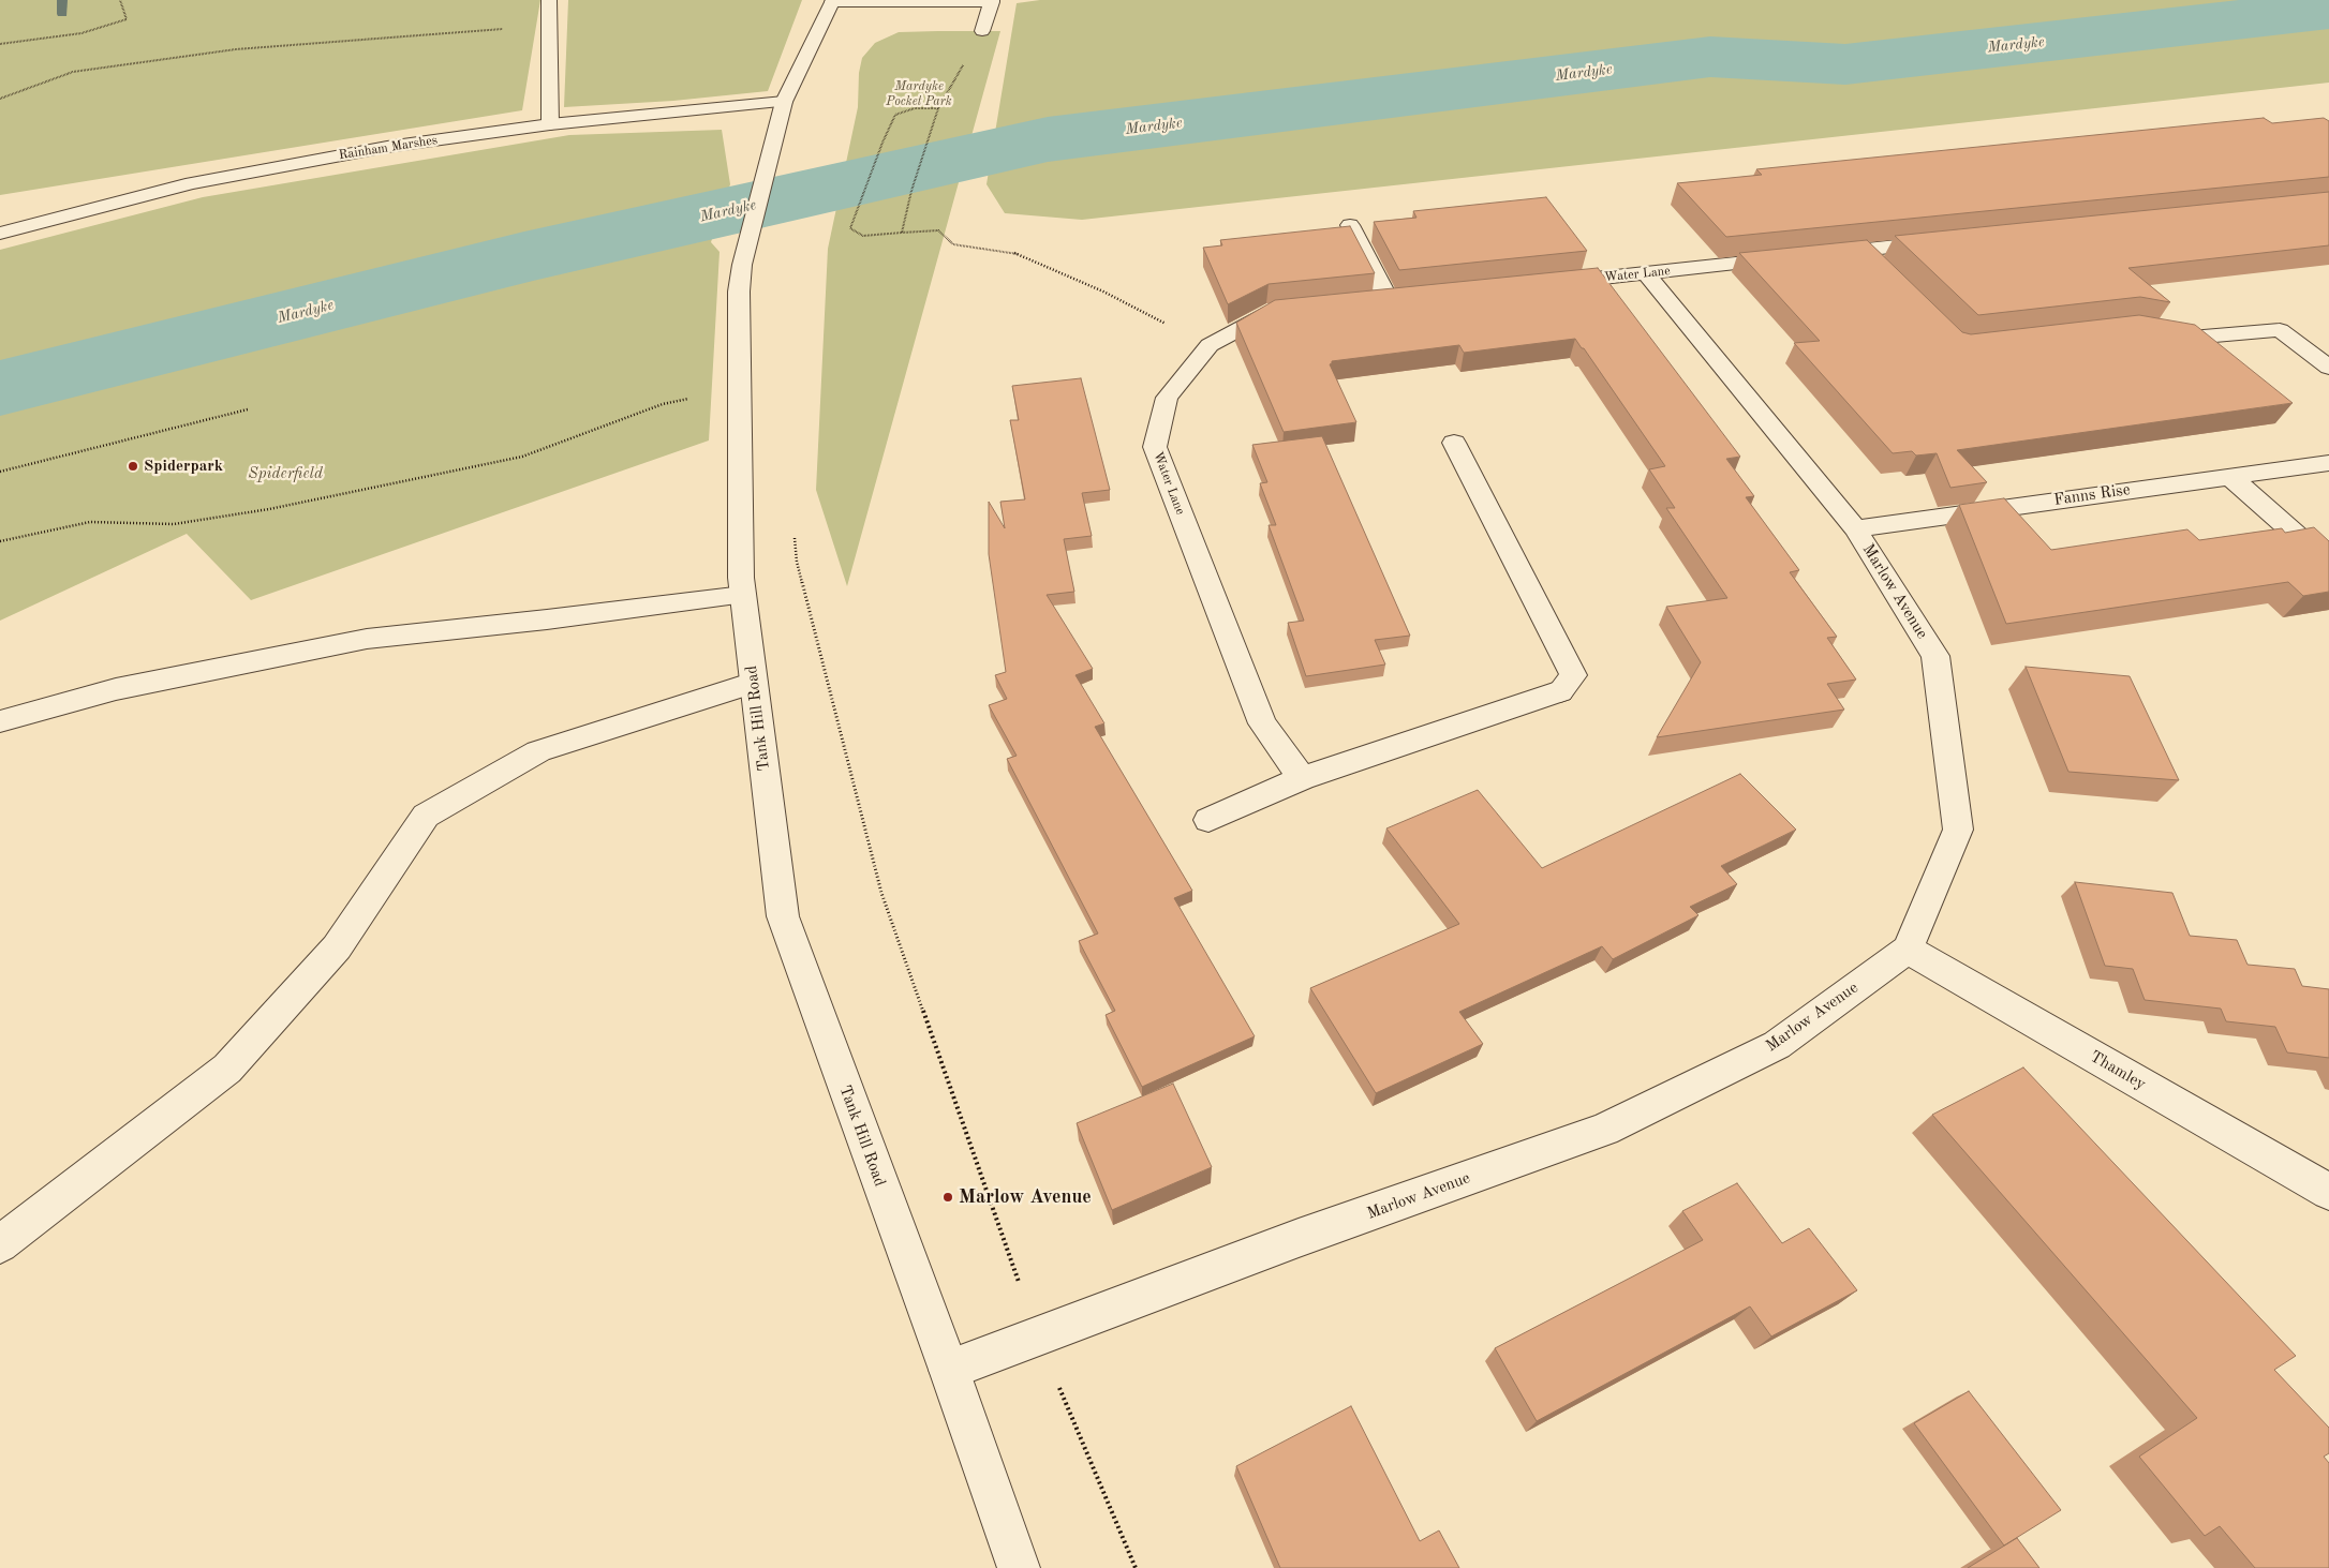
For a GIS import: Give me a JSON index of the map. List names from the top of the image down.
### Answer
{
  "streets": {
    "street": [
      "Rainham Marshes",
      "Water Lane",
      "Fanns Rise",
      "Marlow Avenue",
      "Tank Hill Road",
      "Thamley"
    ]
  },
  "crossings": [
    ["Rainham Marshes", "Tank Hill Road"],
    ["Water Lane", "Marlow Avenue"],
    ["Fanns Rise", "Marlow Avenue"],
    ["Marlow Avenue", "Tank Hill Road"],
    ["Marlow Avenue", "Thamley"]
  ],
  "water": ["Mardyke"],
  "parks": ["Mardyke Pocket Park", "Spiderfield"],
  "places": ["Spiderpark", "Marlow Avenue"]
}
